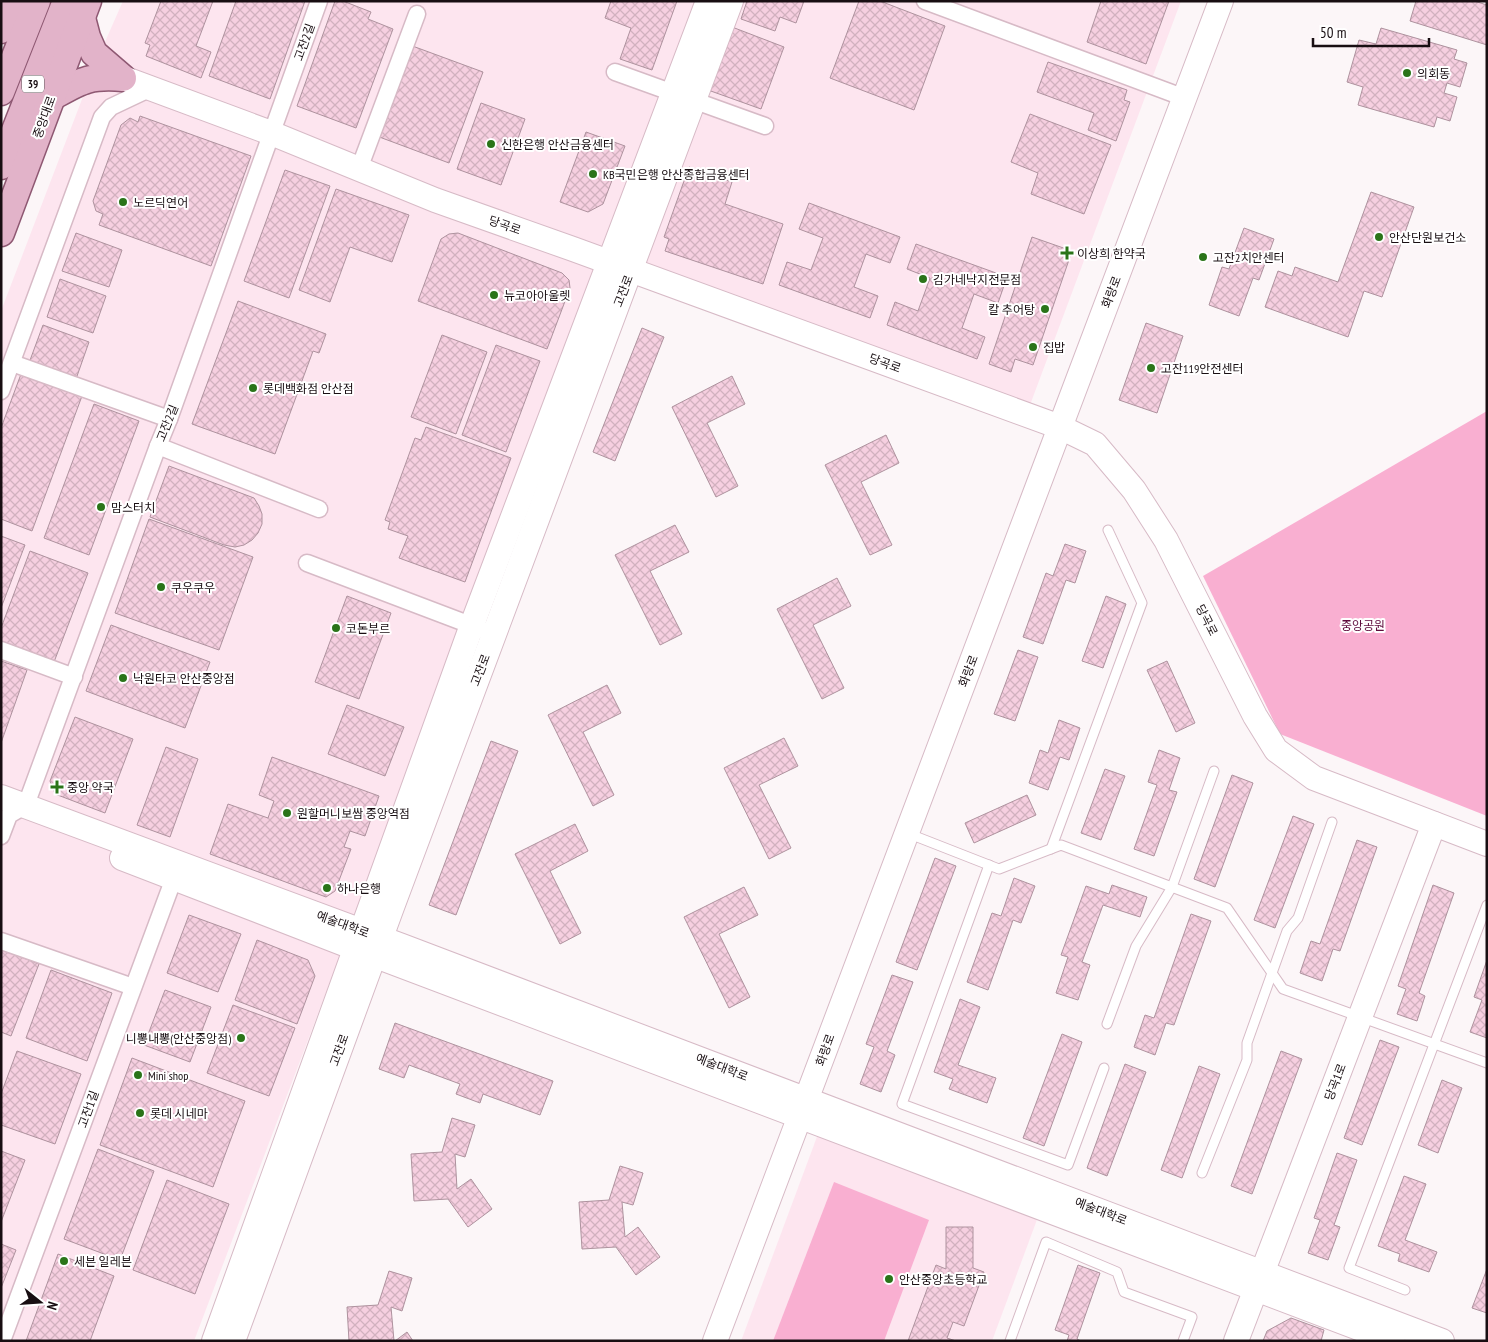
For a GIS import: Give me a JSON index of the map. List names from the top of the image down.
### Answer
{
  "streets": {
    "main road": ["39", "중앙대로"],
    "street": [
      "고잔2길",
      "당곡로",
      "고잔로",
      "화랑로",
      "예술대학로",
      "당곡1로",
      "고잔1길"
    ]
  },
  "crossings": [
    ["고잔2길", "당곡로"],
    ["고잔2길", "예술대학로"],
    ["39", "중앙대로"],
    ["당곡로", "고잔로"],
    ["당곡로", "화랑로"],
    ["당곡로", "당곡1로"],
    ["고잔로", "예술대학로"],
    ["화랑로", "예술대학로"],
    ["예술대학로", "당곡1로"],
    ["예술대학로", "고잔1길"]
  ],
  "parks": ["중앙공원"],
  "places": {
    "other": [
      "의회동",
      "신한은행 안산금융센터",
      "KB국민은행 안산종합금융센터",
      "노르딕연어",
      "안산단원보건소",
      "고잔2치안센터",
      "김가네낙지전문점",
      "뉴코아아울렛",
      "칼 추어탕",
      "집밥",
      "고잔119안전센터",
      "롯데백화점 안산점",
      "맘스터치",
      "쿠우쿠우",
      "코돈부르",
      "낙원타코 안산중앙점",
      "원할머니보쌈 중앙역점",
      "하나은행",
      "니뽕내뽕(안산중앙점)",
      "Mini shop",
      "롯데 시네마",
      "세븐 일레븐",
      "안산중앙초등학교"
    ],
    "health": ["이상희 한약국", "중앙 약국"]
  },
  "scale_bar": "50 m",
  "north": "right"
}
